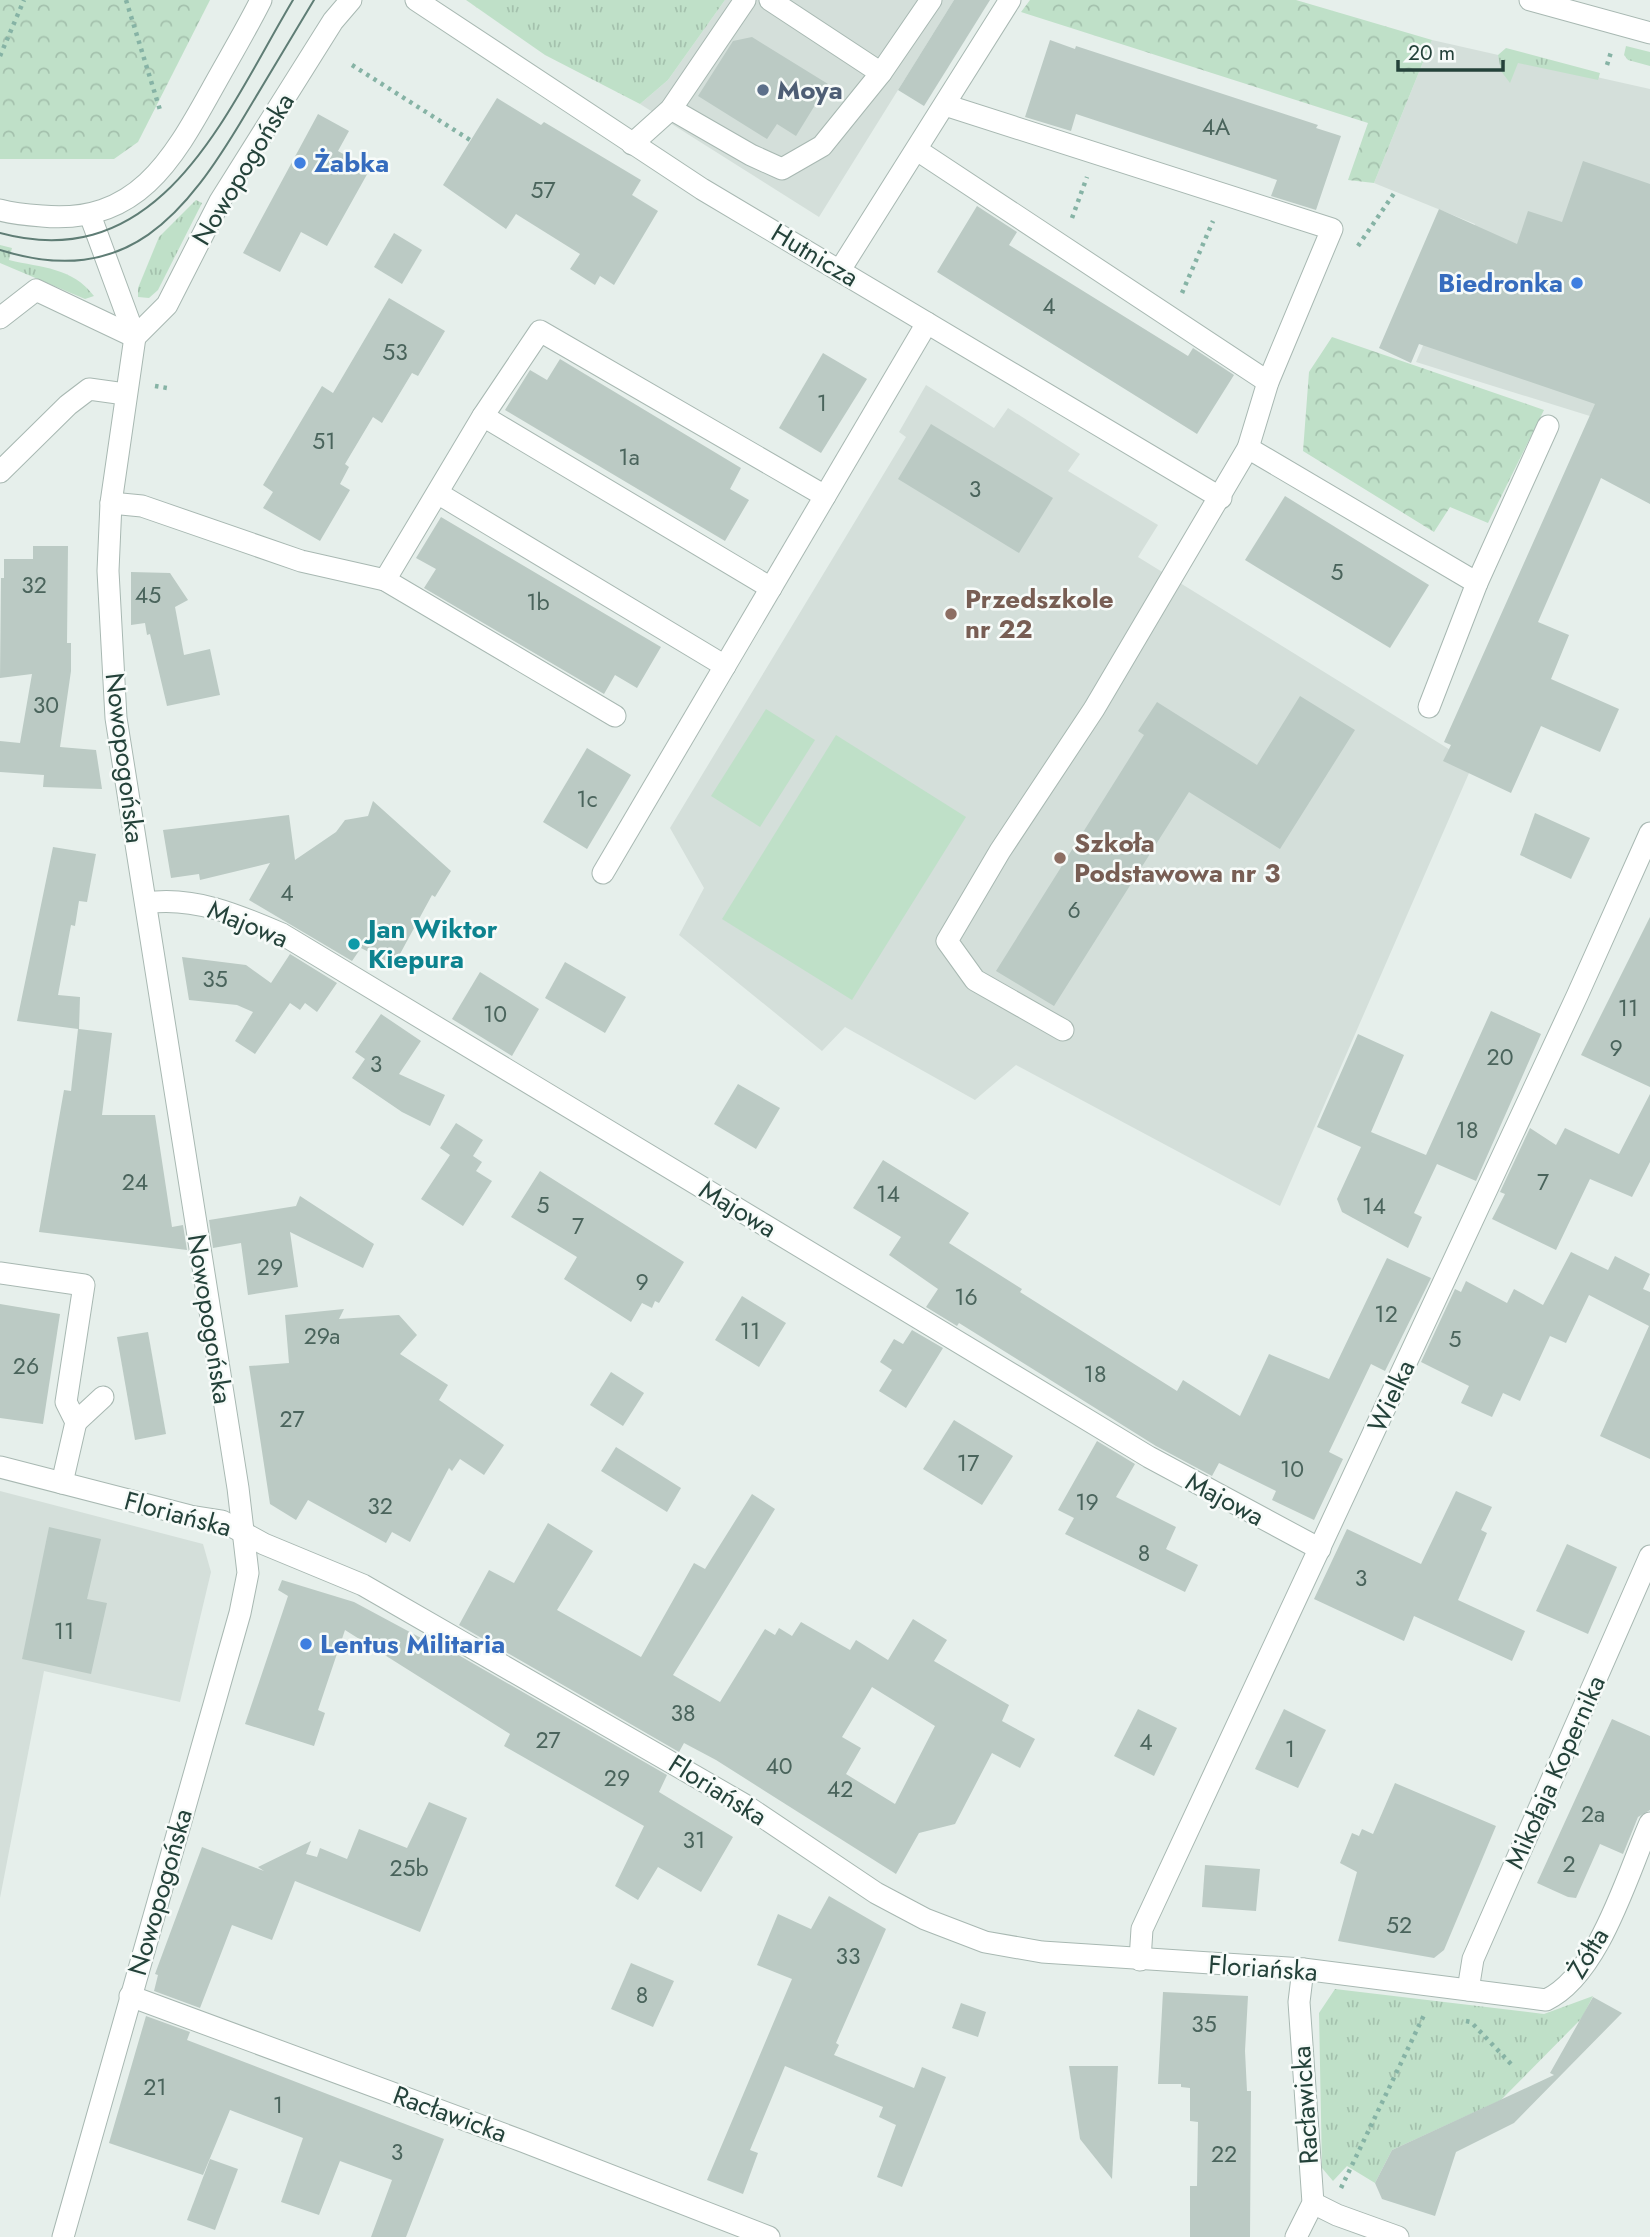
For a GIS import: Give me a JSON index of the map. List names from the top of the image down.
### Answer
{
  "streets": {
    "street": [
      "Nowopogońska",
      "Hutnicza",
      "Majowa",
      "Wielka",
      "Floriańska",
      "Mikołaja Kopernika",
      "Żółta",
      "Racławicka"
    ]
  },
  "crossings": [
    ["Nowopogońska", "Majowa"],
    ["Nowopogońska", "Floriańska"],
    ["Nowopogońska", "Racławicka"],
    ["Majowa", "Wielka"],
    ["Wielka", "Floriańska"],
    ["Floriańska", "Mikołaja Kopernika"],
    ["Floriańska", "Żółta"],
    ["Floriańska", "Racławicka"],
    ["Mikołaja Kopernika", "Żółta"]
  ],
  "places": [
    "Moya",
    "Żabka",
    "Biedronka",
    "Przedszkole nr 22",
    "Szkoła Podstawowa nr 3",
    "Jan Wiktor Kiepura",
    "Lentus Militaria"
  ],
  "house_numbers": [
    "4A",
    "57",
    "4",
    "53",
    "1",
    "51",
    "1a",
    "3",
    "5",
    "32",
    "45",
    "1b",
    "30",
    "1c",
    "4",
    "6",
    "35",
    "11",
    "10",
    "9",
    "20",
    "3",
    "18",
    "24",
    "7",
    "14",
    "5",
    "14",
    "7",
    "29",
    "9",
    "16",
    "12",
    "11",
    "29a",
    "5",
    "26",
    "18",
    "27",
    "17",
    "10",
    "19",
    "32",
    "8",
    "3",
    "11",
    "38",
    "27",
    "4",
    "1",
    "40",
    "29",
    "42",
    "2a",
    "31",
    "2",
    "25b",
    "52",
    "33",
    "8",
    "35",
    "21",
    "1",
    "3",
    "22"
  ],
  "scale_bar": "20 m"
}
